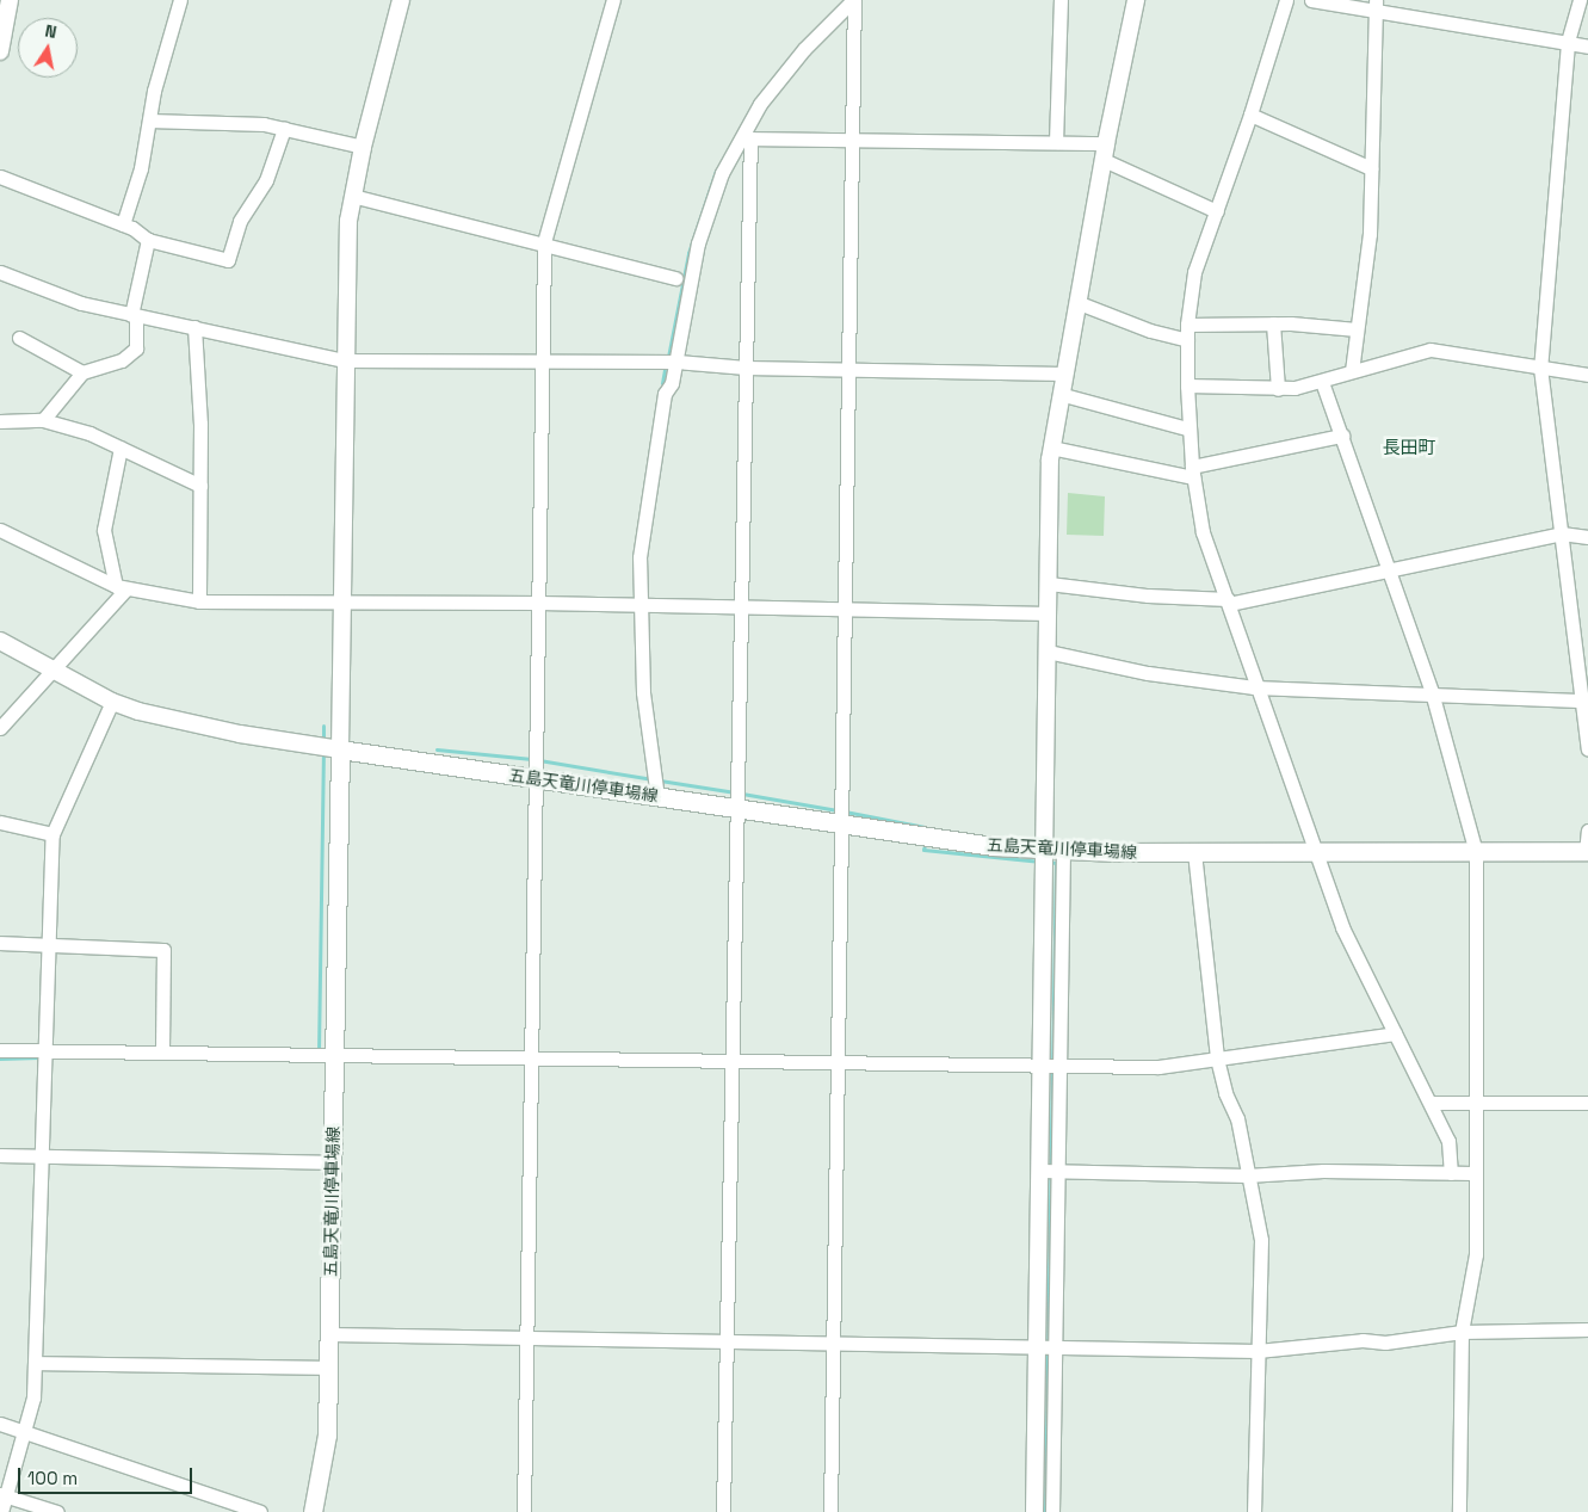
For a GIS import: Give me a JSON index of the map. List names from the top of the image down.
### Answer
{
  "streets": {
    "main road": ["五島天竜川停車場線"]
  },
  "districts": ["長田町"],
  "scale_bar": "100 m",
  "north": "top"
}
